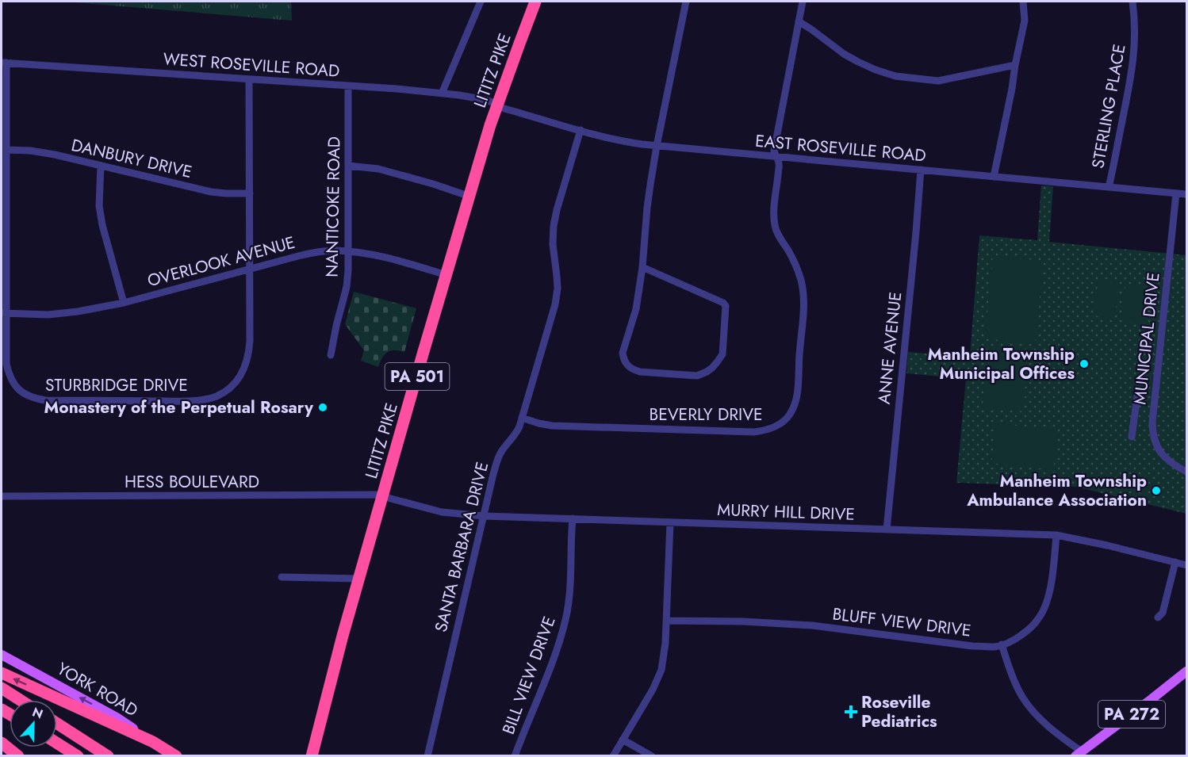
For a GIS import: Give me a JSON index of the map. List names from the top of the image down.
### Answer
{
  "streets": {
    "highway": ["LITITZ PIKE", "PA 501", "YORK ROAD"],
    "main road": ["PA 272"],
    "street": [
      "WEST ROSEVILLE ROAD",
      "STERLING PLACE",
      "EAST ROSEVILLE ROAD",
      "DANBURY DRIVE",
      "NANTICOKE ROAD",
      "OVERLOOK AVENUE",
      "MUNICIPAL DRIVE",
      "ANNE AVENUE",
      "STURBRIDGE DRIVE",
      "BEVERLY DRIVE",
      "HESS BOULEVARD",
      "MURRY HILL DRIVE",
      "SANTA BARBARA DRIVE",
      "BLUFF VIEW DRIVE",
      "BILL VIEW DRIVE"
    ]
  },
  "crossings": [
    ["WEST ROSEVILLE ROAD", "LITITZ PIKE"],
    ["WEST ROSEVILLE ROAD", "EAST ROSEVILLE ROAD"],
    ["WEST ROSEVILLE ROAD", "NANTICOKE ROAD"],
    ["WEST ROSEVILLE ROAD", "STURBRIDGE DRIVE"],
    ["LITITZ PIKE", "EAST ROSEVILLE ROAD"],
    ["LITITZ PIKE", "OVERLOOK AVENUE"],
    ["LITITZ PIKE", "HESS BOULEVARD"],
    ["LITITZ PIKE", "MURRY HILL DRIVE"],
    ["STERLING PLACE", "EAST ROSEVILLE ROAD"],
    ["EAST ROSEVILLE ROAD", "MUNICIPAL DRIVE"],
    ["EAST ROSEVILLE ROAD", "ANNE AVENUE"],
    ["EAST ROSEVILLE ROAD", "BEVERLY DRIVE"],
    ["EAST ROSEVILLE ROAD", "SANTA BARBARA DRIVE"],
    ["DANBURY DRIVE", "STURBRIDGE DRIVE"],
    ["NANTICOKE ROAD", "OVERLOOK AVENUE"],
    ["OVERLOOK AVENUE", "STURBRIDGE DRIVE"],
    ["ANNE AVENUE", "MURRY HILL DRIVE"],
    ["BEVERLY DRIVE", "SANTA BARBARA DRIVE"],
    ["HESS BOULEVARD", "MURRY HILL DRIVE"],
    ["MURRY HILL DRIVE", "SANTA BARBARA DRIVE"],
    ["MURRY HILL DRIVE", "BLUFF VIEW DRIVE"],
    ["MURRY HILL DRIVE", "BILL VIEW DRIVE"]
  ],
  "one_way": ["YORK ROAD"],
  "places": {
    "other": ["Manheim Township Municipal Offices", "Monastery of the Perpetual Rosary", "Manheim Township Ambulance Association"],
    "health": ["Roseville Pediatrics"]
  },
  "north": "top"
}
